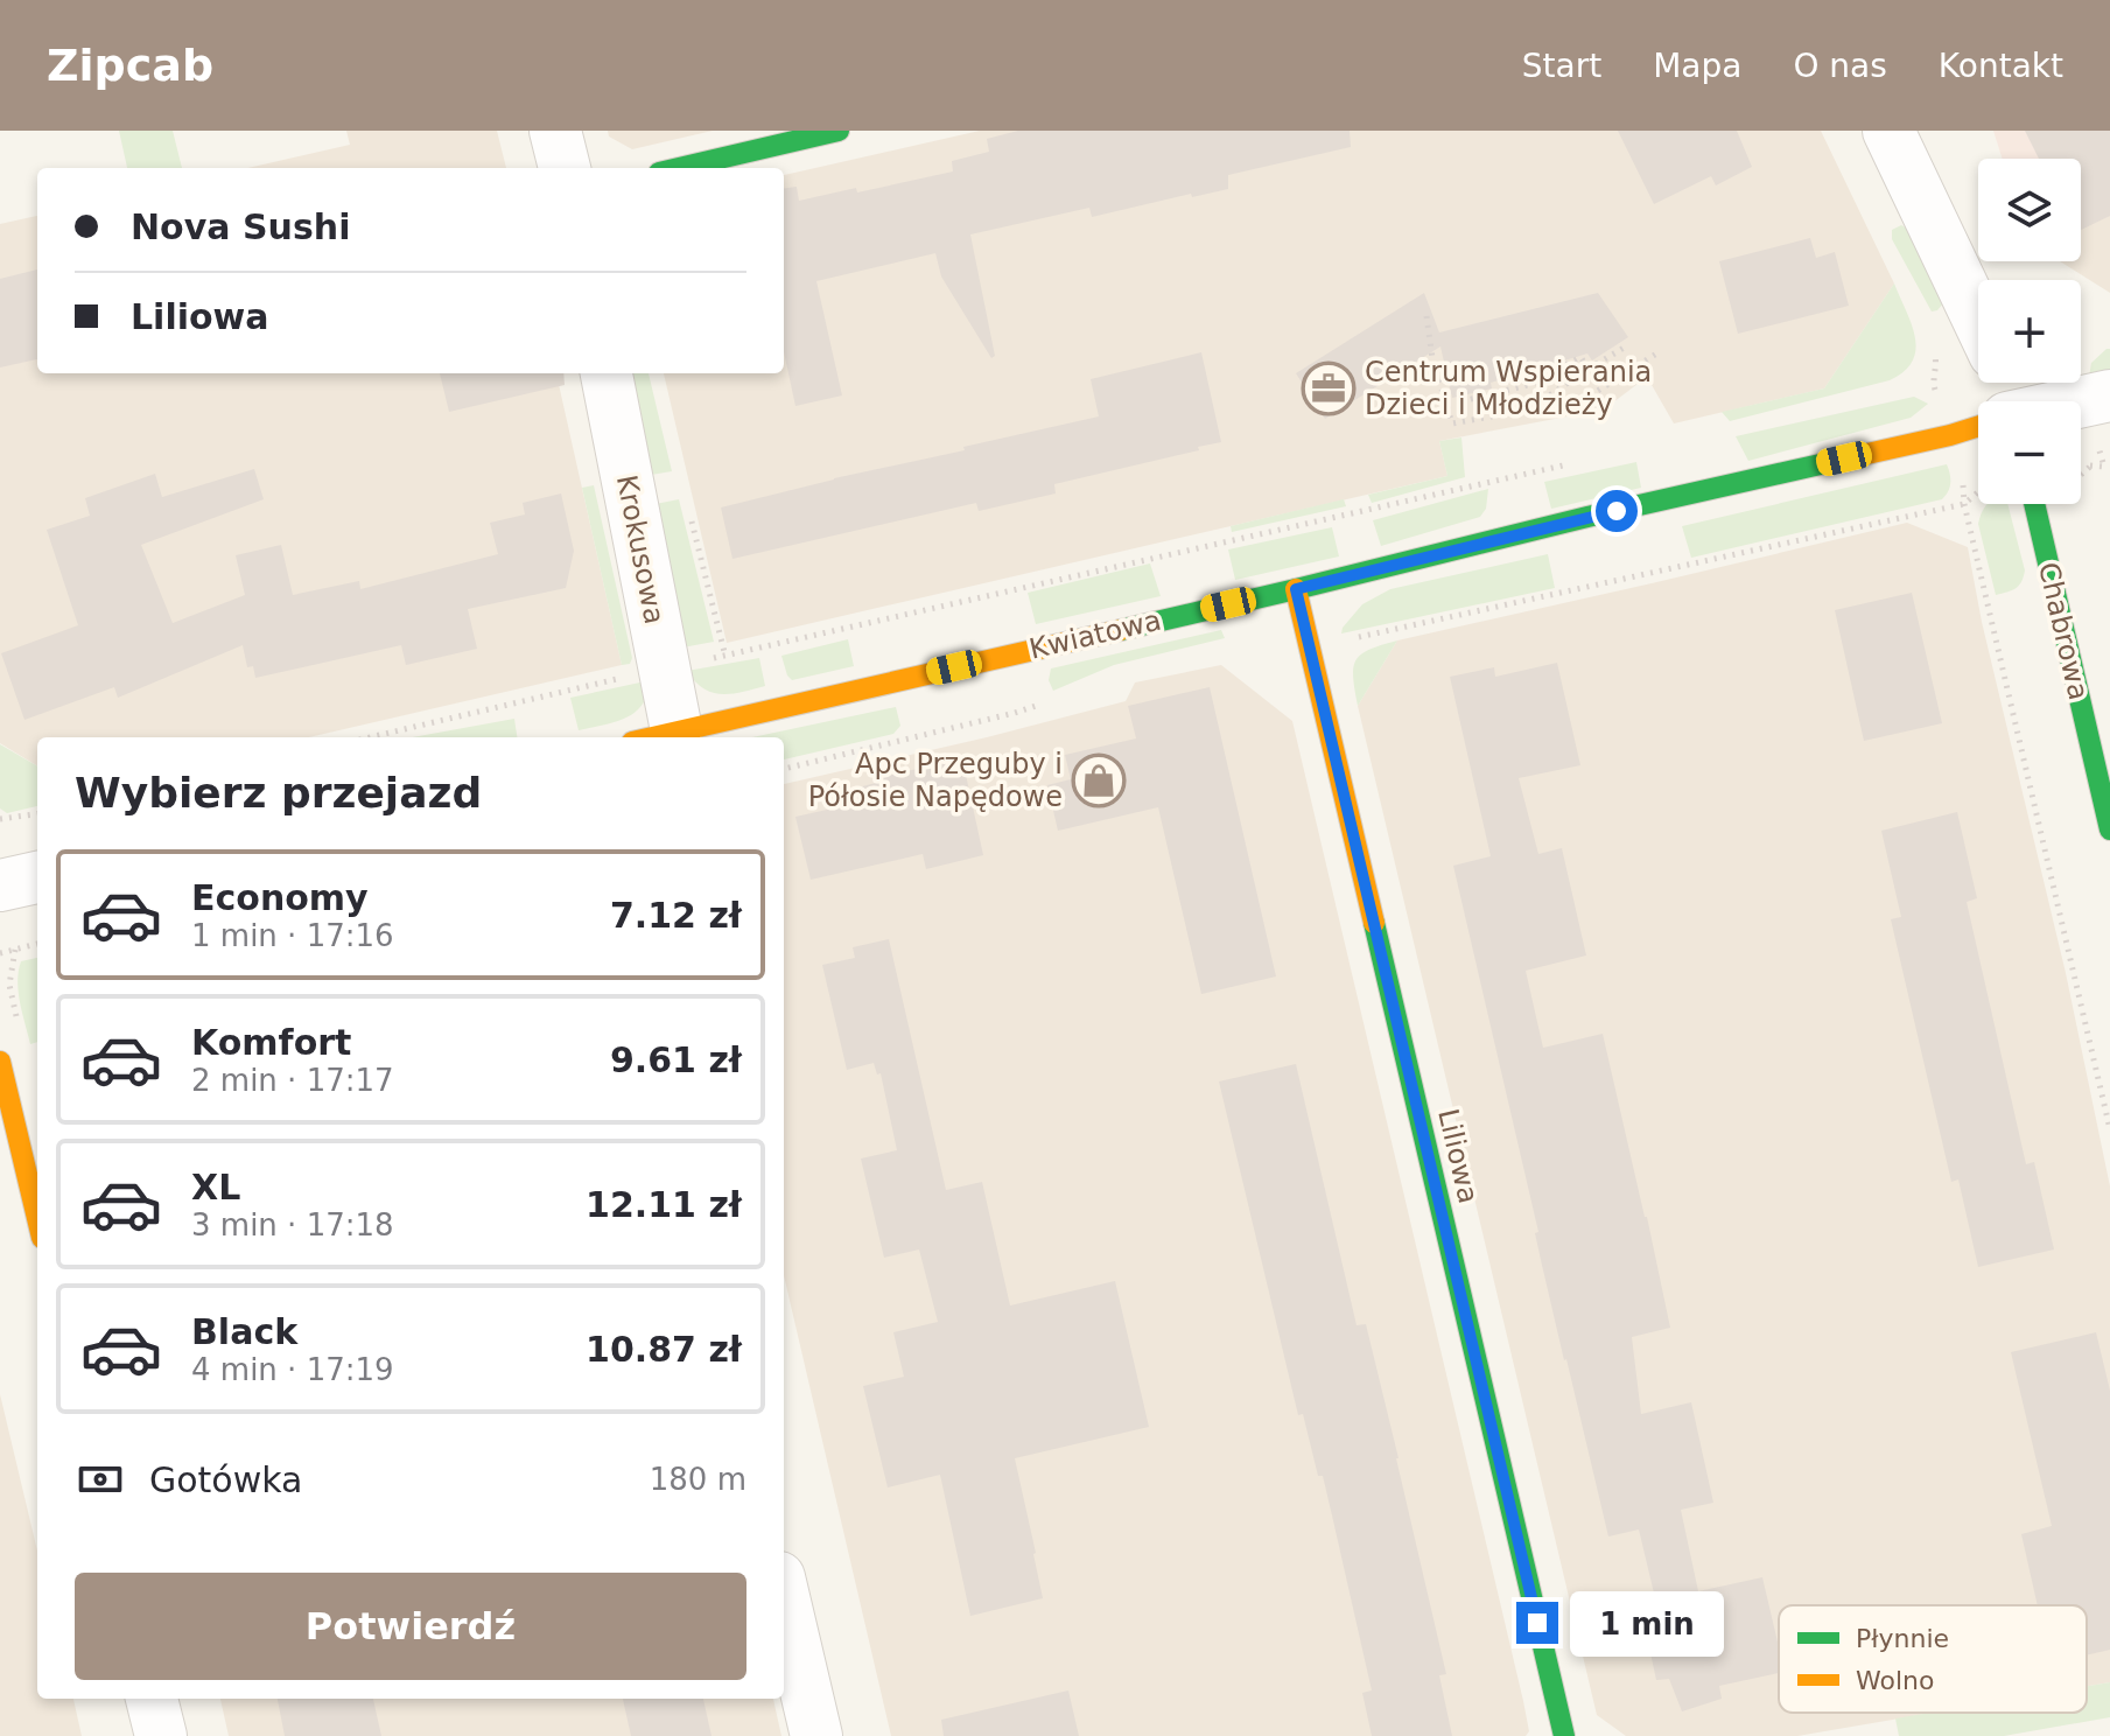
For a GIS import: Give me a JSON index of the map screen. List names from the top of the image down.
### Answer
{
  "streets": {
    "street": [
      "Krokusowa",
      "Chabrowa",
      "Kwiatowa",
      "Liliowa"
    ]
  },
  "crossings": [
    ["Krokusowa", "Kwiatowa"],
    ["Kwiatowa", "Liliowa"]
  ],
  "places": {
    "office": ["Centrum Wspierania Dzieci i Młodzieży"],
    "shop": ["Apc Przeguby i Półosie Napędowe"]
  },
  "legend": ["Płynnie", "Wolno"],
  "page": {
    "header": "Zipcab",
    "nav": [
      "Start",
      "Mapa",
      "O nas",
      "Kontakt"
    ],
    "map_buttons": ["+", "−"],
    "banner": ["Nova Sushi", "Liliowa"],
    "heading": "Wybierz przejazd",
    "list": [
      {
        "name": "Economy",
        "note": "1 min · 17:16",
        "value": "7.12 zł"
      },
      {
        "name": "Komfort",
        "note": "2 min · 17:17",
        "value": "9.61 zł"
      },
      {
        "name": "XL",
        "note": "3 min · 17:18",
        "value": "12.11 zł"
      },
      {
        "name": "Black",
        "note": "4 min · 17:19",
        "value": "10.87 zł"
      }
    ],
    "pay": ["Gotówka", "180 m"],
    "buttons": "Potwierdź",
    "bubble": "1 min"
  }
}
